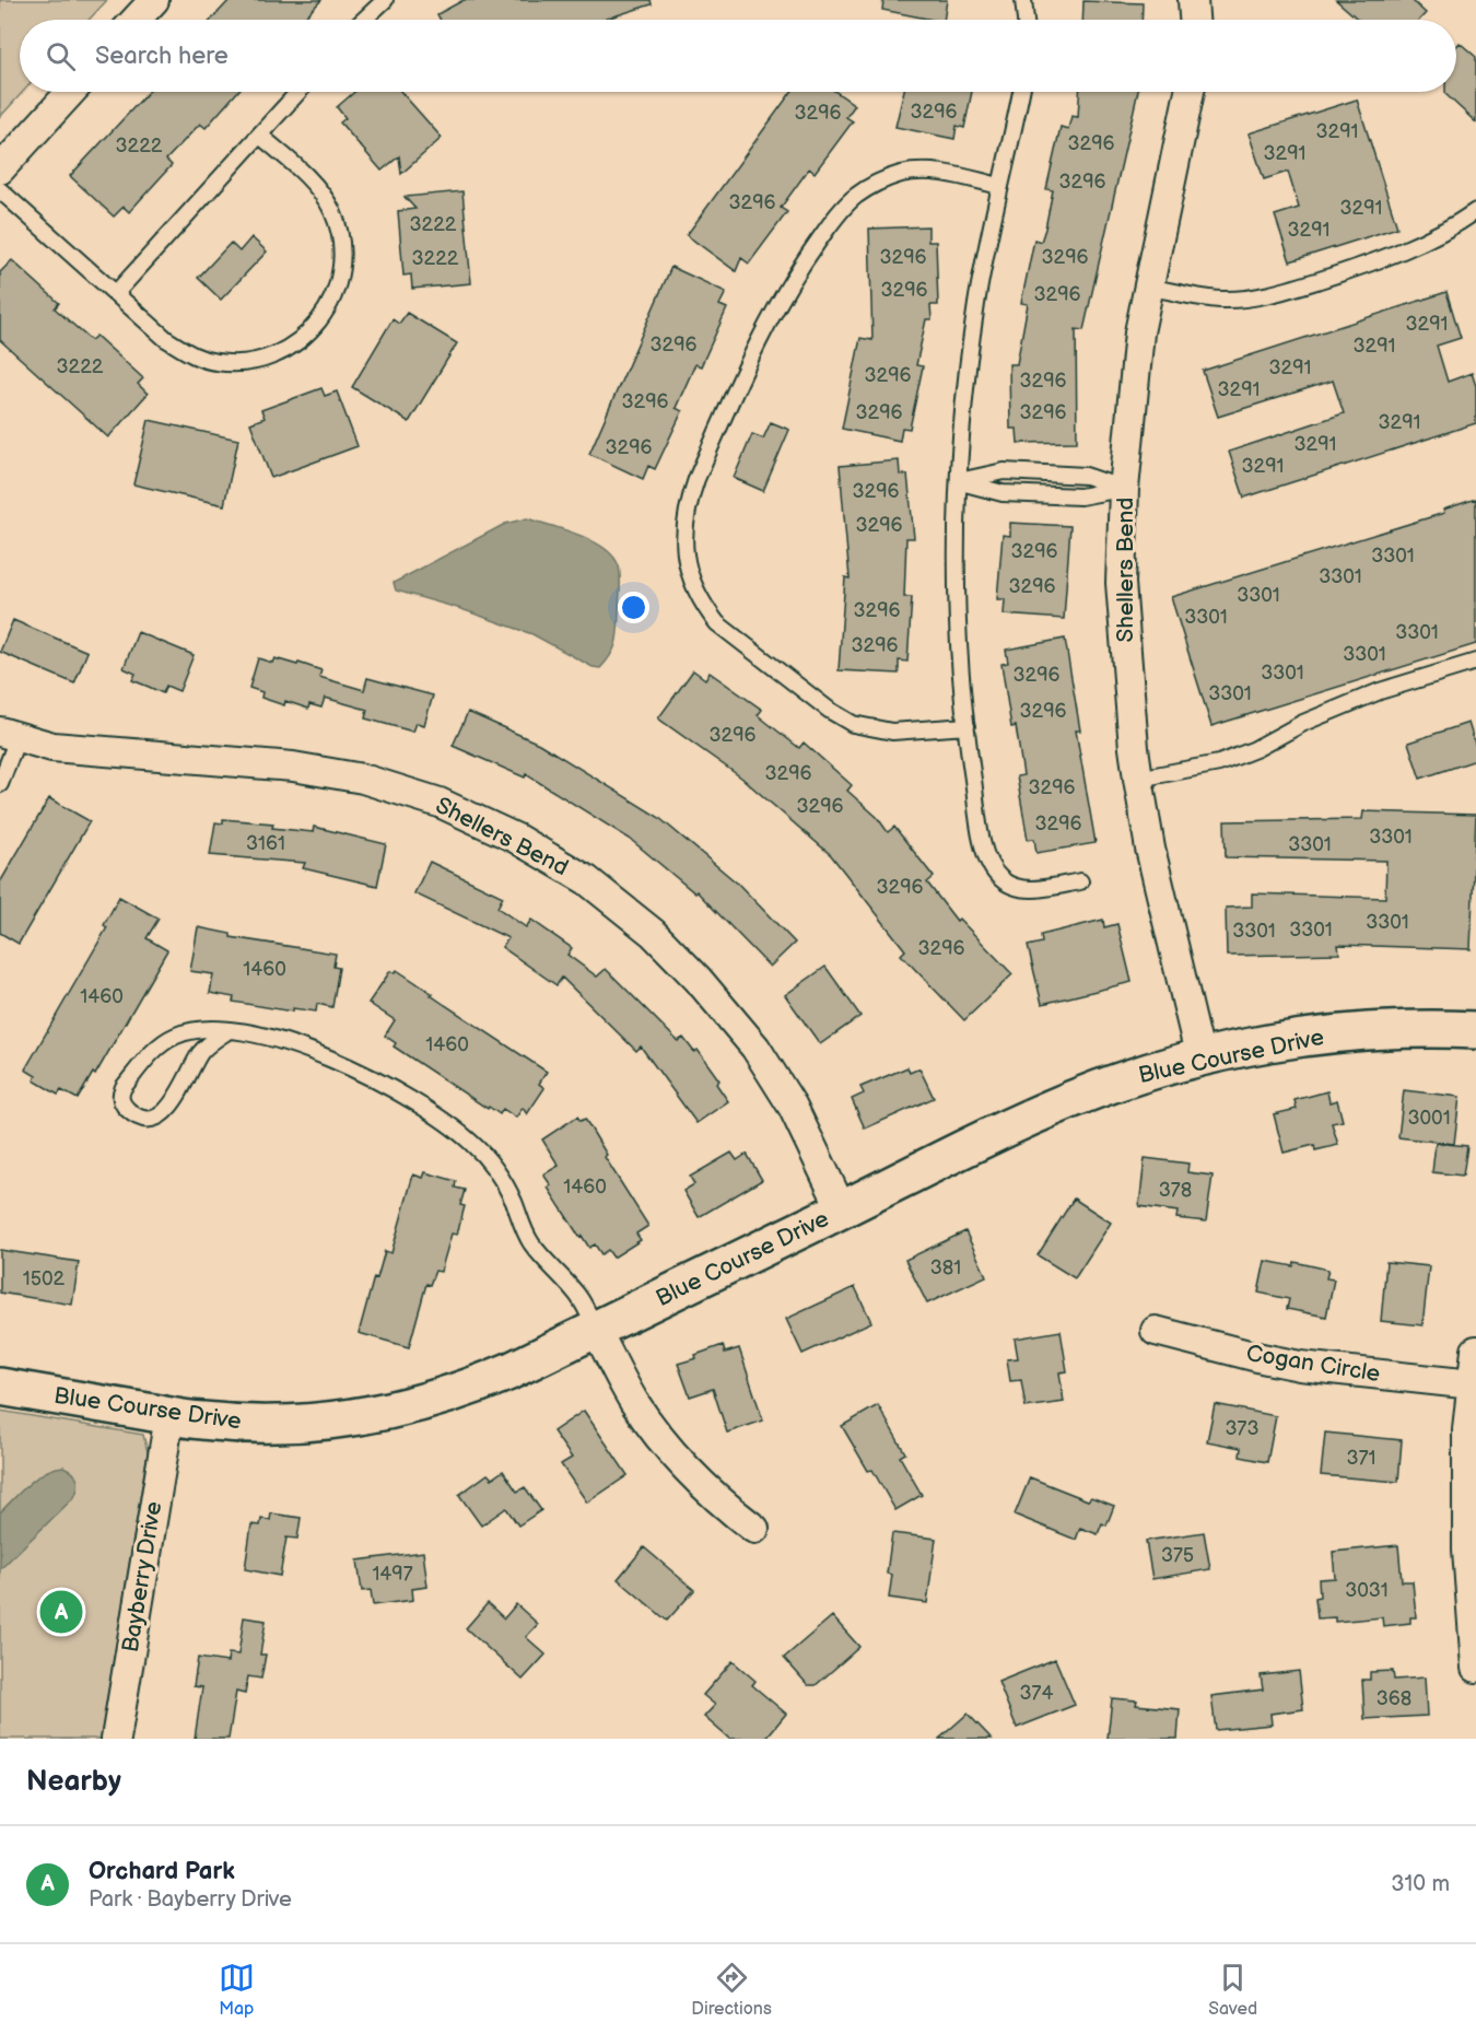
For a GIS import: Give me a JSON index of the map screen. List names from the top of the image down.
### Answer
{
  "streets": {
    "main road": ["Blue Course Drive"],
    "street": ["Shellers Bend", "Cogan Circle", "Bayberry Drive"]
  },
  "crossings": [
    ["Shellers Bend", "Blue Course Drive"],
    ["Blue Course Drive", "Bayberry Drive"]
  ],
  "house_numbers": [
    "3296",
    "3296",
    "3291",
    "3296",
    "3222",
    "3291",
    "3296",
    "3296",
    "3291",
    "3222",
    "3291",
    "3296",
    "3296",
    "3222",
    "3296",
    "3296",
    "3291",
    "3296",
    "3291",
    "3222",
    "3291",
    "3296",
    "3296",
    "3291",
    "3296",
    "3296",
    "3296",
    "3291",
    "3291",
    "3296",
    "3291",
    "3296",
    "3296",
    "3296",
    "3301",
    "3301",
    "3296",
    "3301",
    "3296",
    "3301",
    "3301",
    "3296",
    "3301",
    "3301",
    "3296",
    "3301",
    "3296",
    "3296",
    "3296",
    "3296",
    "3296",
    "3296",
    "3301",
    "3161",
    "3301",
    "3296",
    "3301",
    "3301",
    "3301",
    "3296",
    "1460",
    "1460",
    "1460",
    "3001",
    "1460",
    "378",
    "381",
    "1502",
    "373",
    "371",
    "375",
    "1497",
    "3031",
    "374",
    "368"
  ],
  "page": {
    "search": "Search here",
    "pins": "A",
    "heading": "Nearby",
    "list": [
      {
        "mark": "A",
        "name": "Orchard Park",
        "note": "Park · Bayberry Drive",
        "value": "310 m"
      }
    ],
    "nav": ["Map", "Directions", "Saved"]
  }
}
